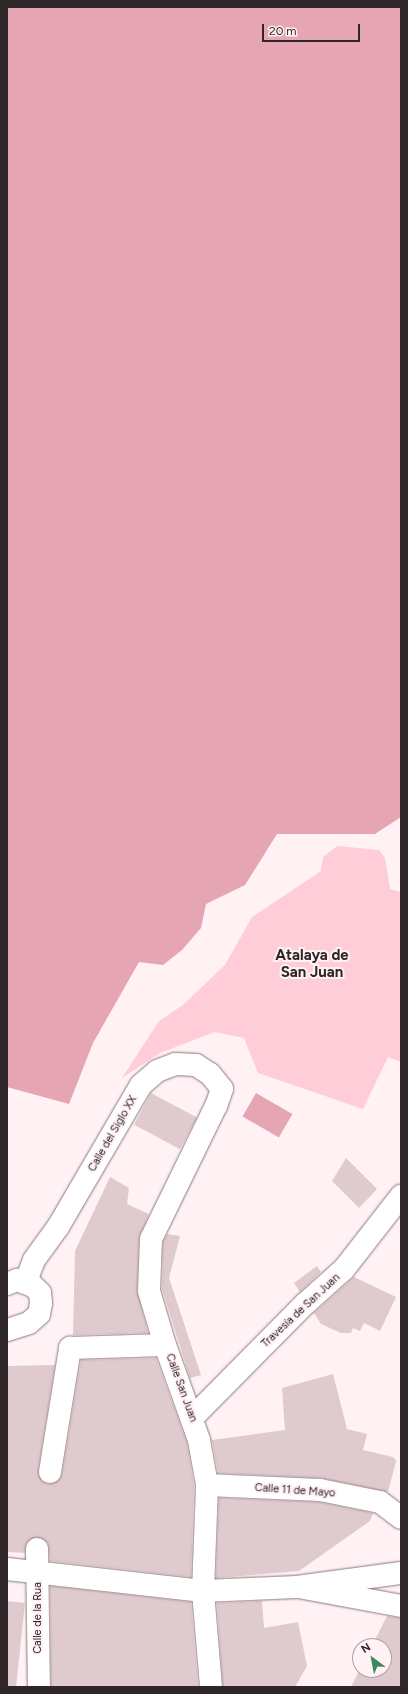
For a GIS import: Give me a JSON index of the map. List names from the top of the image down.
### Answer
{
  "streets": {
    "street": [
      "Calle del Siglo XX",
      "Travesía de San Juan",
      "Calle San Juan",
      "Calle 11 de Mayo",
      "Calle de la Rua"
    ]
  },
  "crossings": [
    ["Calle del Siglo XX", "Calle San Juan"],
    ["Travesía de San Juan", "Calle San Juan"],
    ["Calle San Juan", "Calle 11 de Mayo"]
  ],
  "districts": ["Atalaya de San Juan"],
  "scale_bar": "20 m",
  "north": "top left"
}
